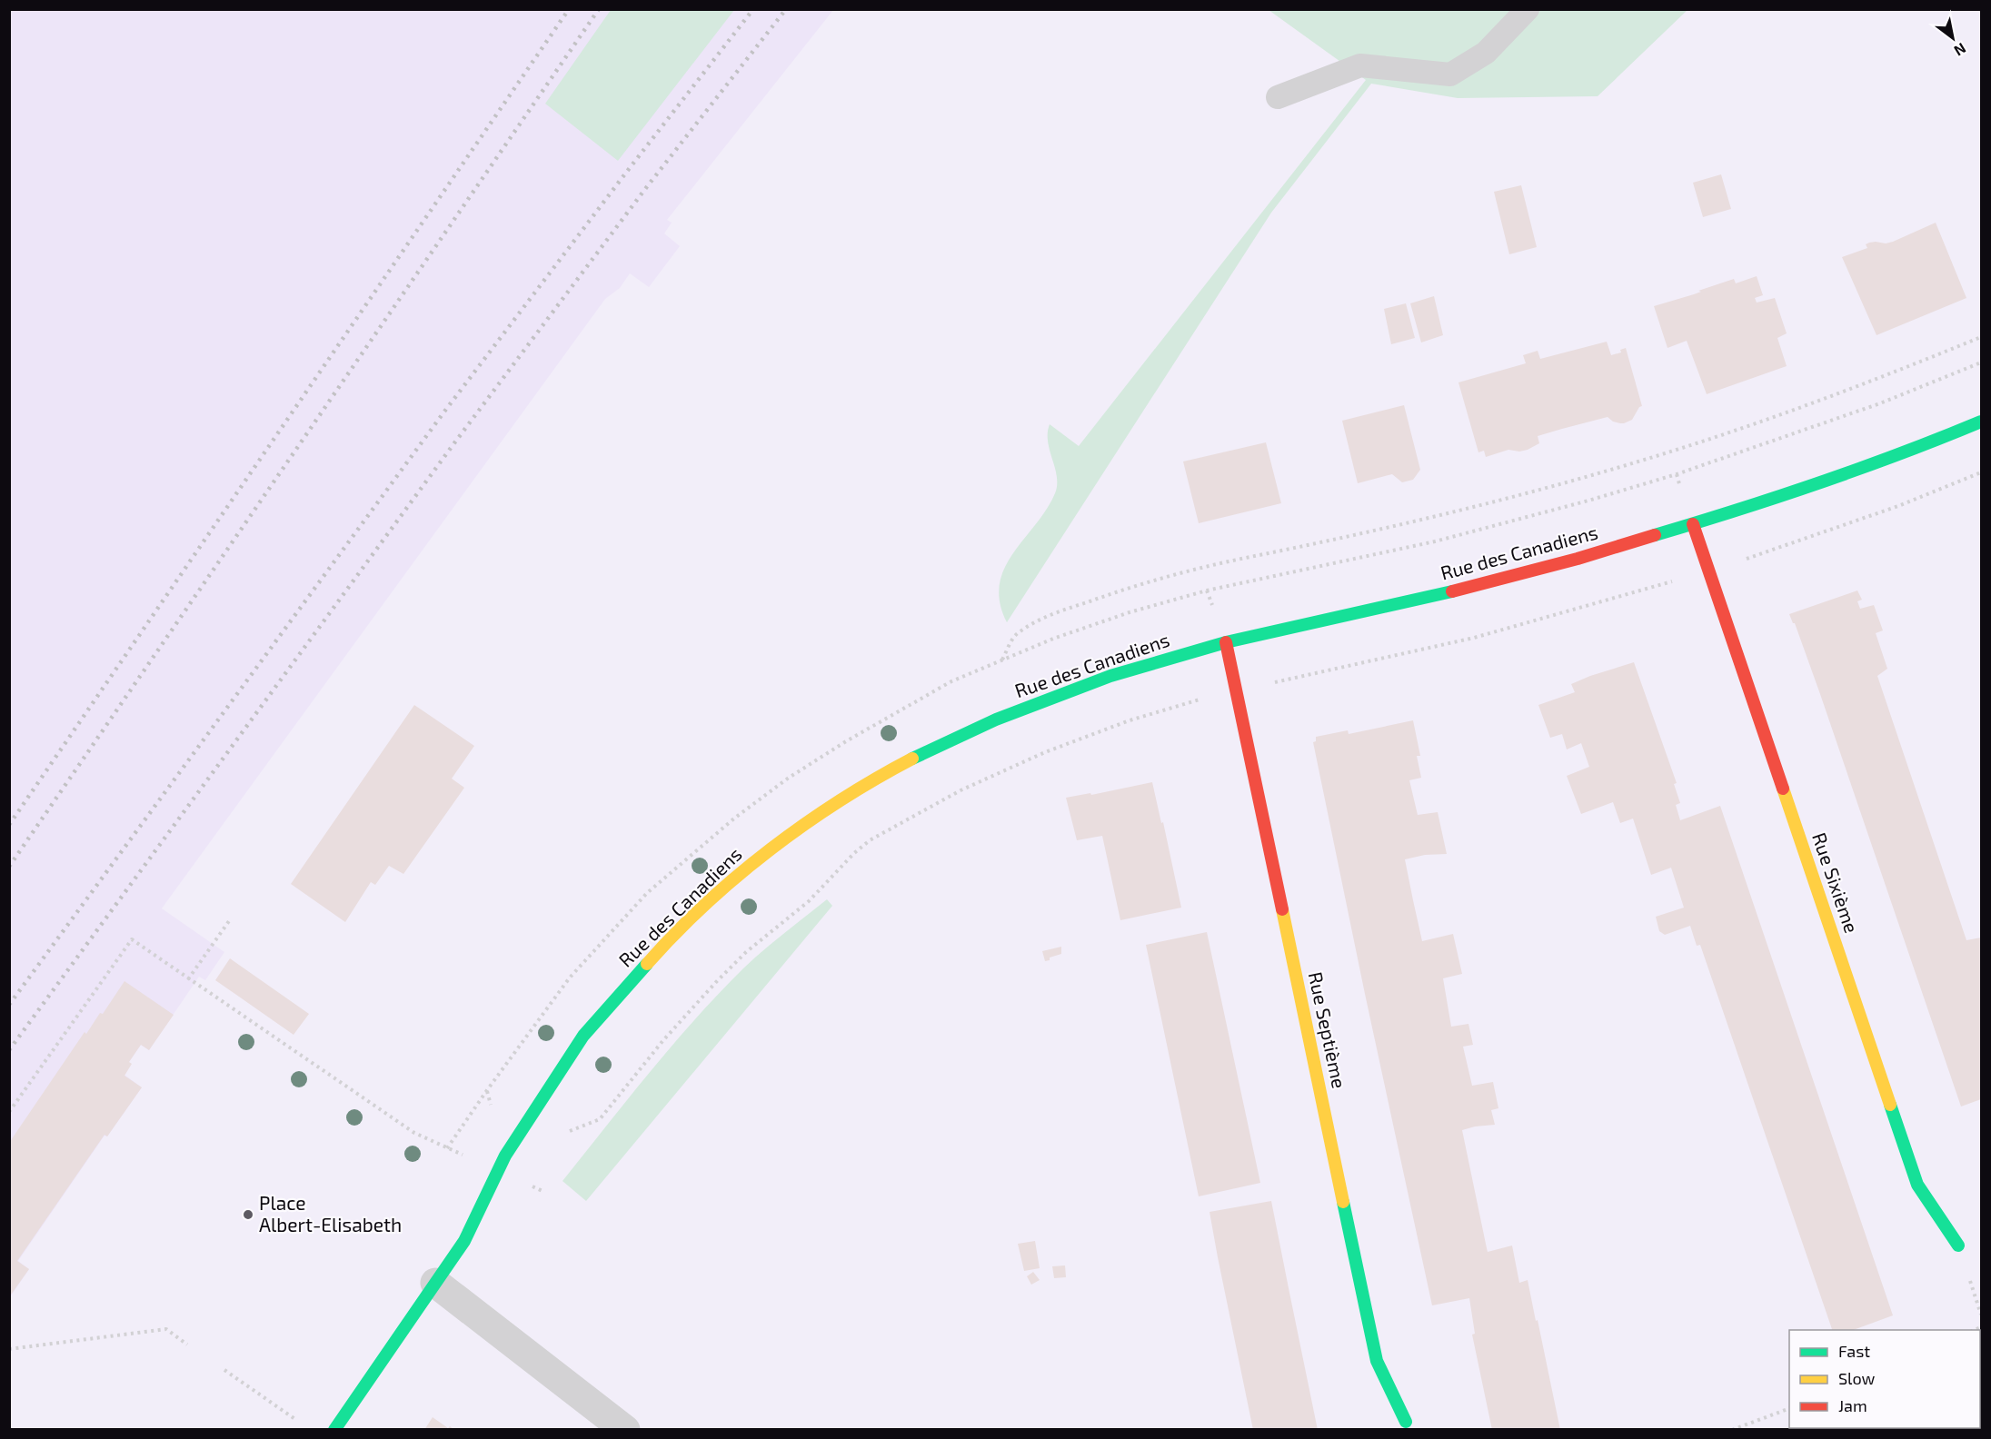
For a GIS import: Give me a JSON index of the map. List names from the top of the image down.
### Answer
{
  "streets": {
    "street": ["Rue des Canadiens", "Rue Sixième", "Rue Septième"]
  },
  "crossings": [
    ["Rue des Canadiens", "Rue Sixième"],
    ["Rue des Canadiens", "Rue Septième"]
  ],
  "places": ["Place Albert-Elisabeth"],
  "legend": ["Fast", "Slow", "Jam"],
  "north": "bottom right"
}
